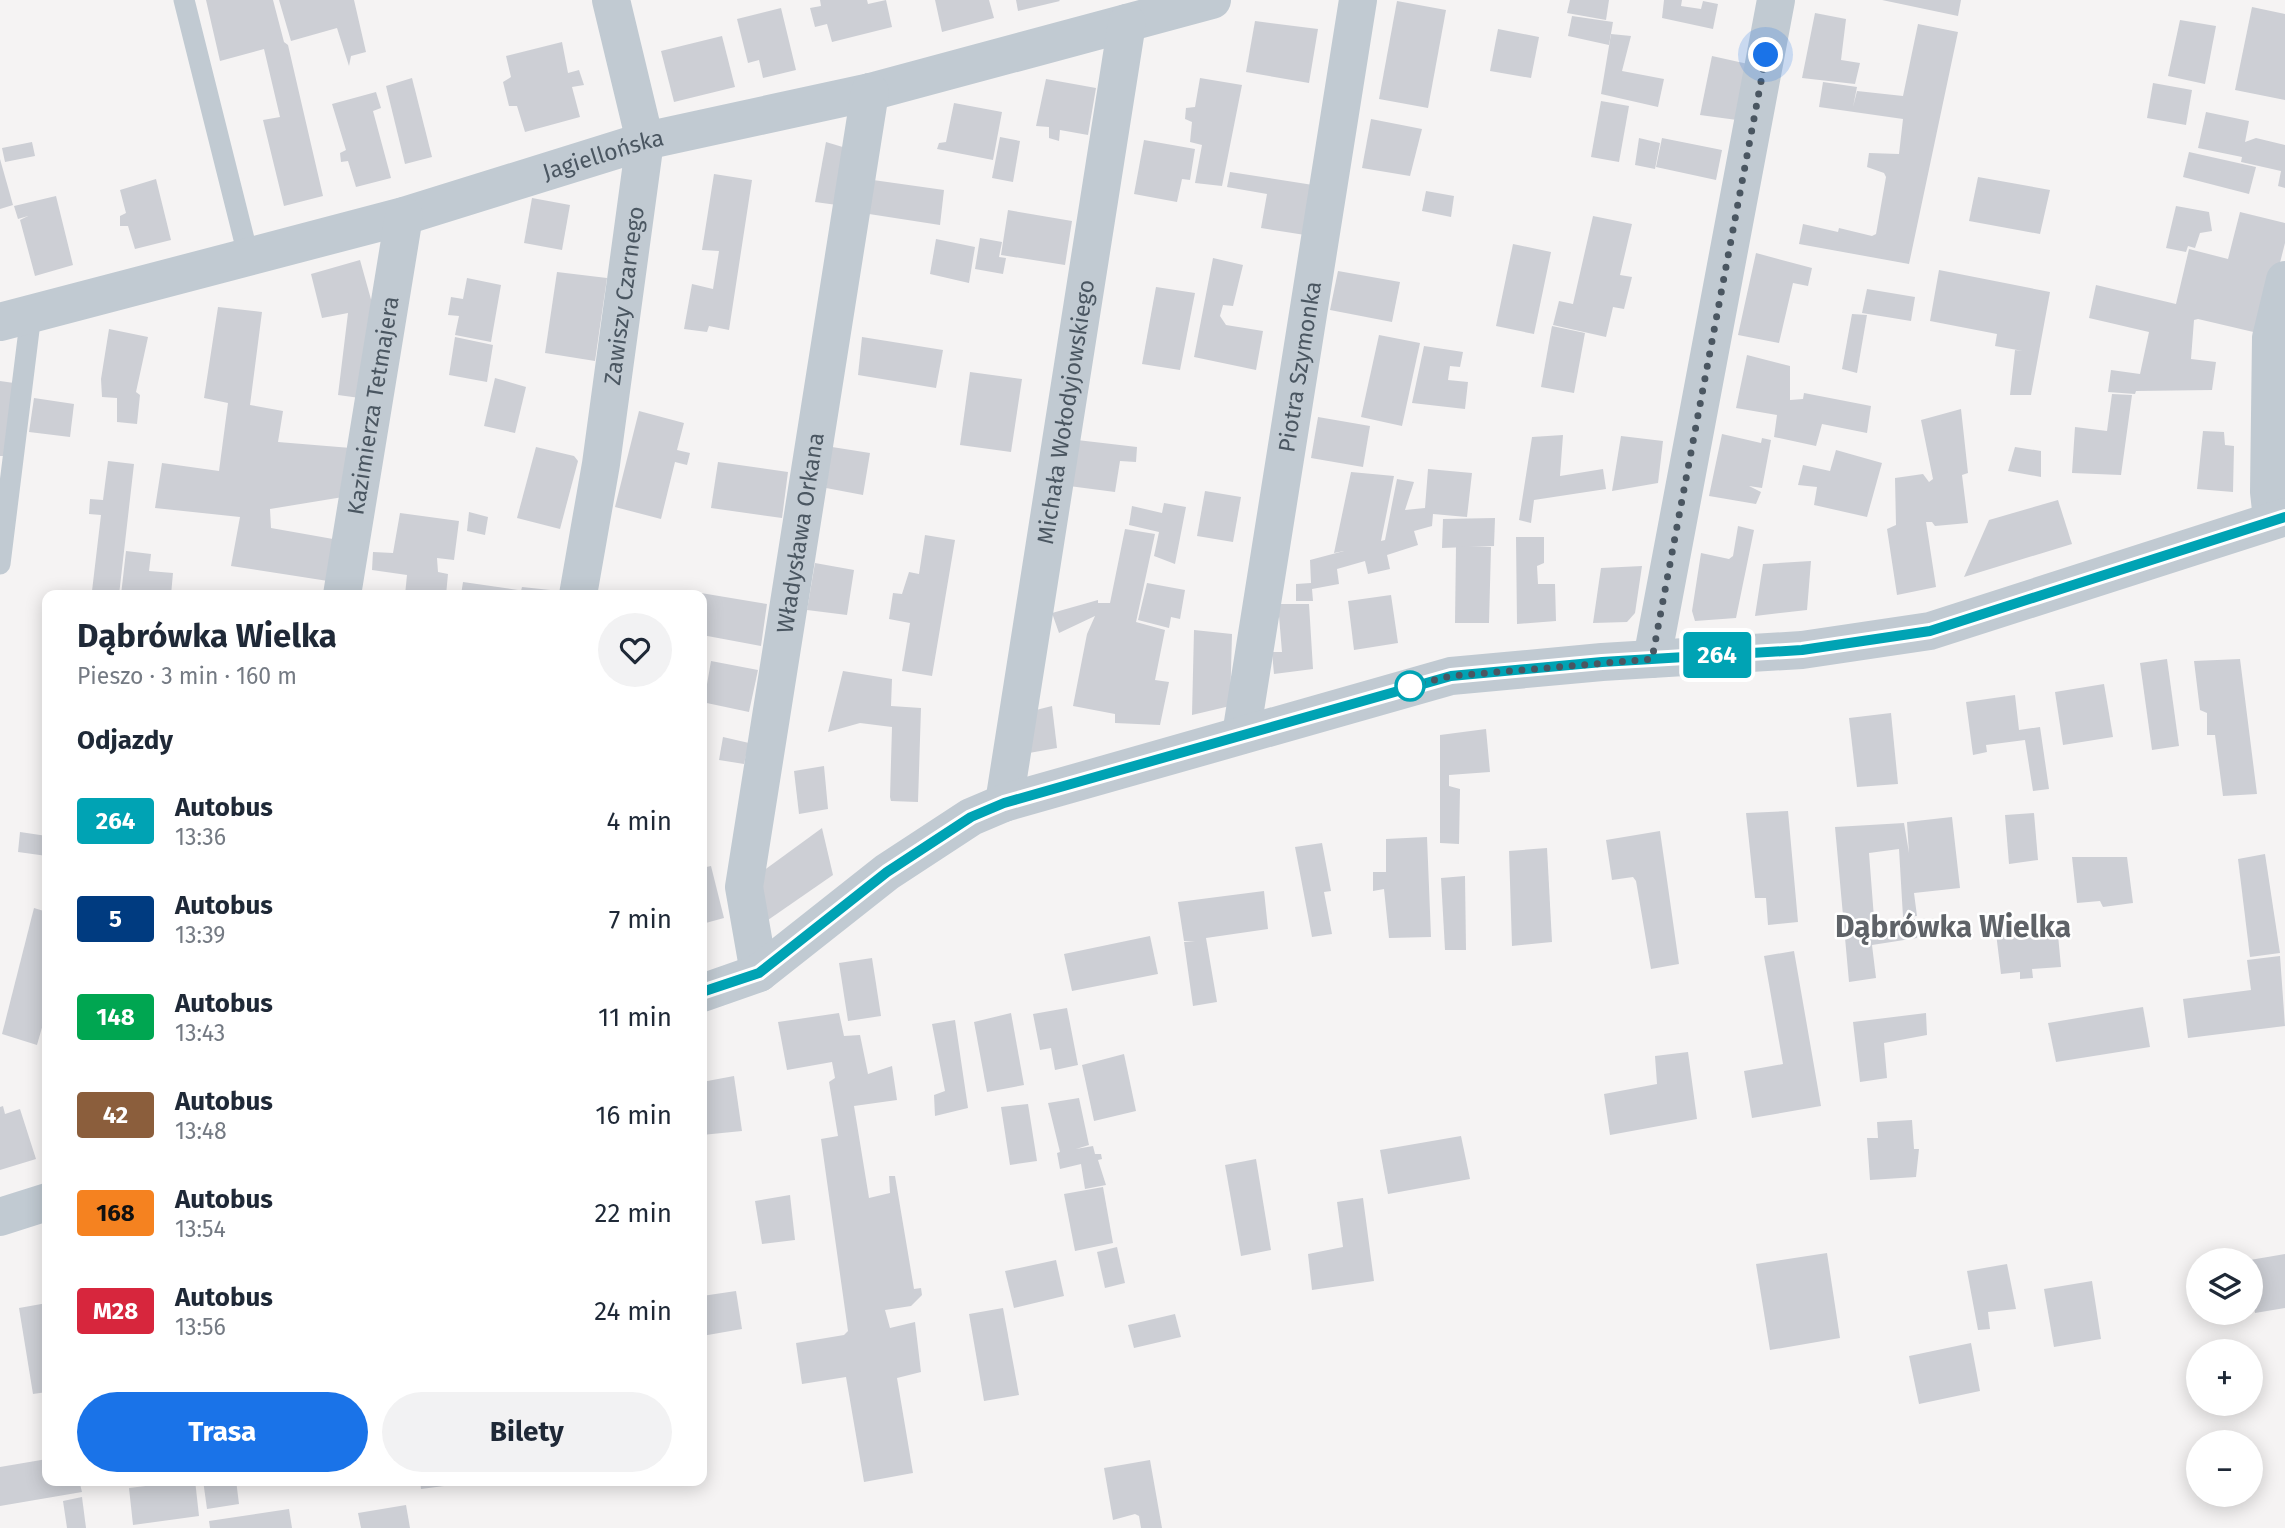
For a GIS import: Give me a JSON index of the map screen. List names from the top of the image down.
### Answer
{
  "streets": {
    "street": [
      "Jagiellońska",
      "Zawiszy Czarnego",
      "Piotra Szymonka",
      "Kazimierza Tetmajera",
      "Michała Wołodyjowskiego",
      "Władysława Orkana"
    ]
  },
  "crossings": [
    ["Jagiellońska", "Zawiszy Czarnego"],
    ["Jagiellońska", "Kazimierza Tetmajera"],
    ["Jagiellońska", "Michała Wołodyjowskiego"],
    ["Jagiellońska", "Władysława Orkana"]
  ],
  "districts": ["Dąbrówka Wielka"],
  "lines": ["bus line 264"],
  "page": {
    "on_map": "264",
    "heading": [
      ["Dąbrówka Wielka", "Pieszo · 3 min · 160 m"],
      "Odjazdy"
    ],
    "list": [
      {
        "mark": "264",
        "name": "Autobus",
        "note": "13:36",
        "value": "4 min"
      },
      {
        "mark": "5",
        "name": "Autobus",
        "note": "13:39",
        "value": "7 min"
      },
      {
        "mark": "148",
        "name": "Autobus",
        "note": "13:43",
        "value": "11 min"
      },
      {
        "mark": "42",
        "name": "Autobus",
        "note": "13:48",
        "value": "16 min"
      },
      {
        "mark": "168",
        "name": "Autobus",
        "note": "13:54",
        "value": "22 min"
      },
      {
        "mark": "M28",
        "name": "Autobus",
        "note": "13:56",
        "value": "24 min"
      }
    ],
    "map_buttons": ["+", "−"],
    "buttons": ["Trasa", "Bilety"]
  }
}
